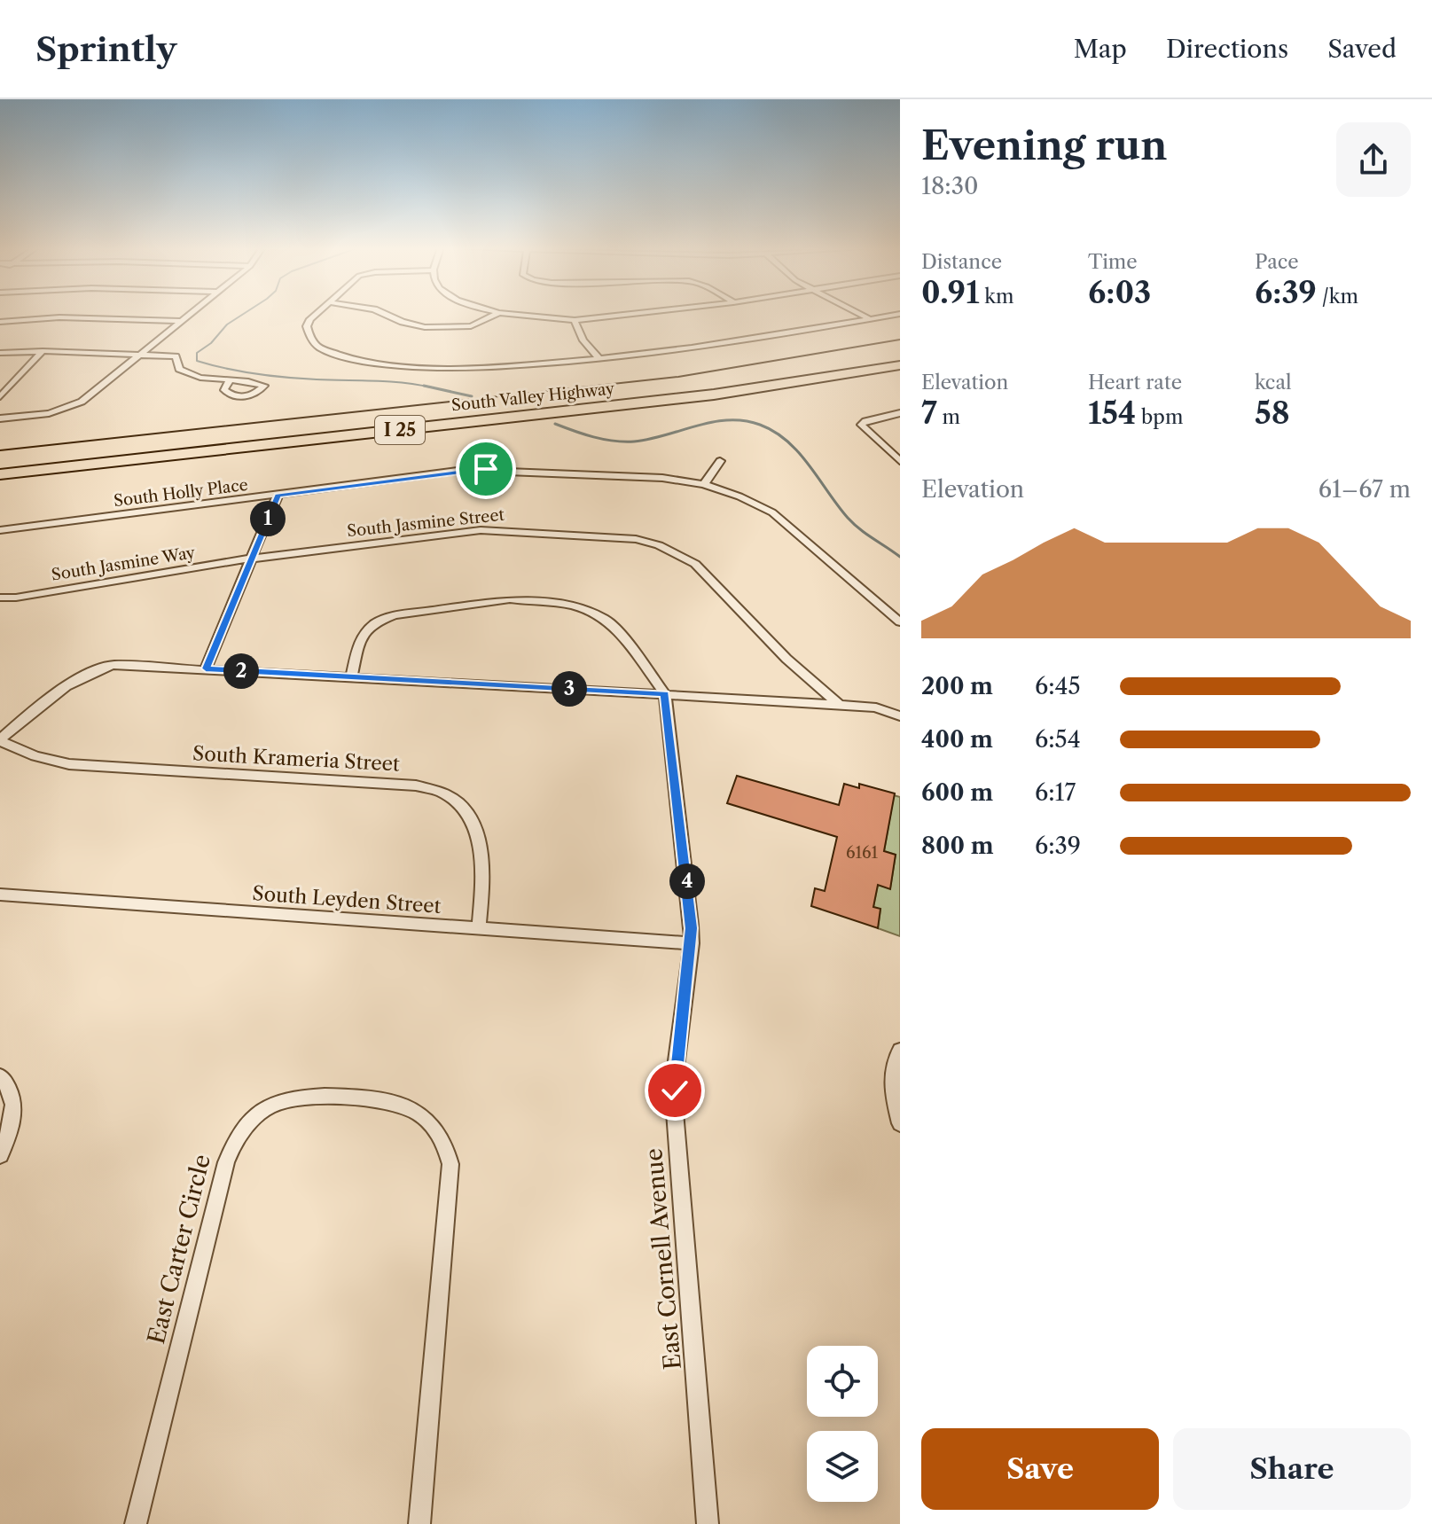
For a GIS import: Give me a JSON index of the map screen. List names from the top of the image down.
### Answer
{
  "streets": {
    "highway": ["South Valley Highway", "I 25"],
    "street": [
      "South Holly Place",
      "South Jasmine Street",
      "South Jasmine Way",
      "South Krameria Street",
      "South Leyden Street",
      "East Carter Circle",
      "East Cornell Avenue"
    ]
  },
  "crossings": [
    ["South Jasmine Street", "South Jasmine Way"],
    ["South Krameria Street", "South Leyden Street"],
    ["South Leyden Street", "East Cornell Avenue"]
  ],
  "house_numbers": ["6161"],
  "page": {
    "header": "Sprintly",
    "nav": ["Map", "Directions", "Saved"],
    "heading": ["Evening run", "18:30"],
    "stats": [
      ["Distance", "0.91 km"],
      ["Time", "6:03"],
      ["Pace", "6:39 /km"],
      ["Elevation", "7 m"],
      ["Heart rate", "154 bpm"],
      ["kcal", "58"]
    ],
    "chart": ["Elevation", "61–67 m"],
    "pins": [
      "1",
      "2",
      "3",
      "4"
    ],
    "list": [
      {
        "name": "200 m",
        "note": "6:45"
      },
      {
        "name": "400 m",
        "note": "6:54"
      },
      {
        "name": "600 m",
        "note": "6:17"
      },
      {
        "name": "800 m",
        "note": "6:39"
      }
    ],
    "buttons": ["Save", "Share"]
  }
}
